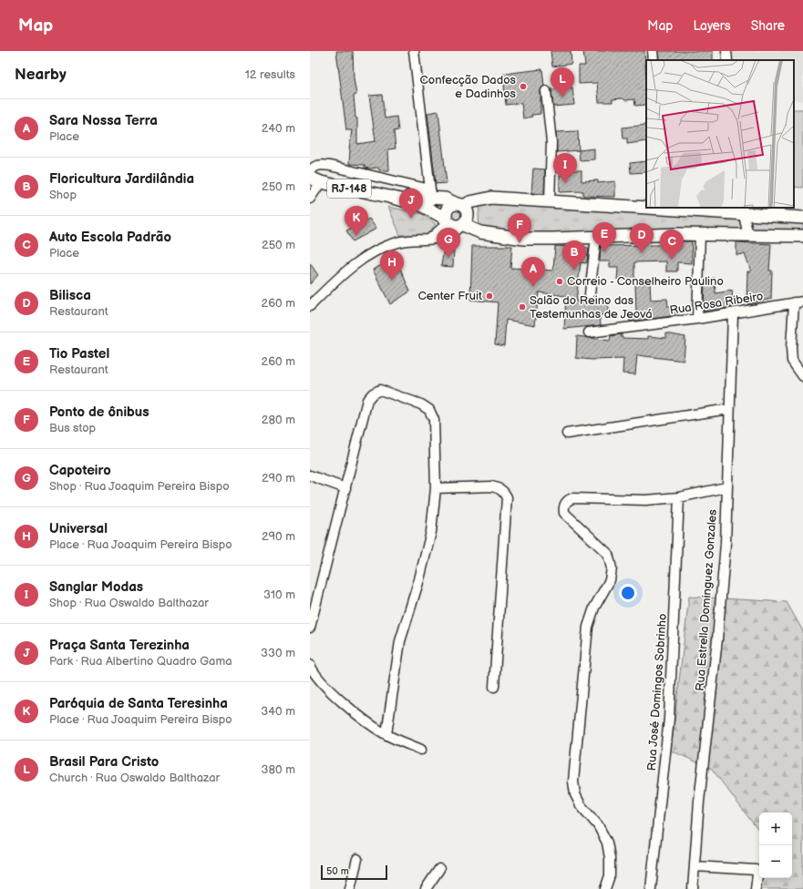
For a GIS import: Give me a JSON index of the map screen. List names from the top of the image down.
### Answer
{
  "streets": {
    "main road": ["RJ-148"],
    "street": ["Rua Rosa Ribeiro", "Rua Estrella Dominguez Gonzales", "Rua José Domingos Sobrinho"]
  },
  "crossings": [
    ["Rua Rosa Ribeiro", "Rua Estrella Dominguez Gonzales"]
  ],
  "places": [
    "Confecção Dados e Dadinhos",
    "Correio - Conselheiro Paulino",
    "Center Fruit",
    "Salão do Reino das Testemunhas de Jeová"
  ],
  "scale_bar": "50 m",
  "page": {
    "header": "Map",
    "nav": ["Map", "Layers", "Share"],
    "heading": ["Nearby", "12 results"],
    "pins": [
      "L",
      "I",
      "J",
      "K",
      "F",
      "E",
      "D",
      "G",
      "C",
      "B",
      "H",
      "A"
    ],
    "list": [
      {
        "mark": "A",
        "name": "Sara Nossa Terra",
        "note": "Place",
        "value": "240 m"
      },
      {
        "mark": "B",
        "name": "Floricultura Jardilândia",
        "note": "Shop",
        "value": "250 m"
      },
      {
        "mark": "C",
        "name": "Auto Escola Padrão",
        "note": "Place",
        "value": "250 m"
      },
      {
        "mark": "D",
        "name": "Bilisca",
        "note": "Restaurant",
        "value": "260 m"
      },
      {
        "mark": "E",
        "name": "Tio Pastel",
        "note": "Restaurant",
        "value": "260 m"
      },
      {
        "mark": "F",
        "name": "Ponto de ônibus",
        "note": "Bus stop",
        "value": "280 m"
      },
      {
        "mark": "G",
        "name": "Capoteiro",
        "note": "Shop · Rua Joaquim Pereira Bispo",
        "value": "290 m"
      },
      {
        "mark": "H",
        "name": "Universal",
        "note": "Place · Rua Joaquim Pereira Bispo",
        "value": "290 m"
      },
      {
        "mark": "I",
        "name": "Sanglar Modas",
        "note": "Shop · Rua Oswaldo Balthazar",
        "value": "310 m"
      },
      {
        "mark": "J",
        "name": "Praça Santa Terezinha",
        "note": "Park · Rua Albertino Quadro Gama",
        "value": "330 m"
      },
      {
        "mark": "K",
        "name": "Paróquia de Santa Teresinha",
        "note": "Place · Rua Joaquim Pereira Bispo",
        "value": "340 m"
      },
      {
        "mark": "L",
        "name": "Brasil Para Cristo",
        "note": "Church · Rua Oswaldo Balthazar",
        "value": "380 m"
      }
    ],
    "map_buttons": ["+", "−"],
    "scale": "50 m"
  }
}
